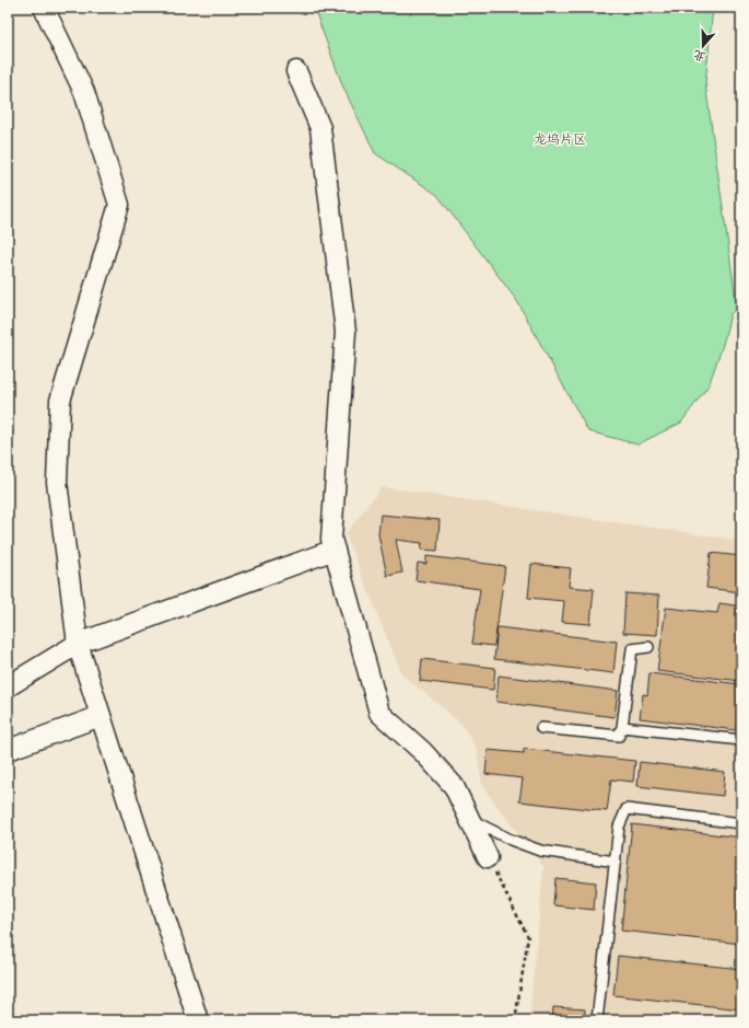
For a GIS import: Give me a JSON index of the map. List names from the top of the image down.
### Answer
{
  "parks": ["龙坞片区"],
  "north": "bottom"
}
